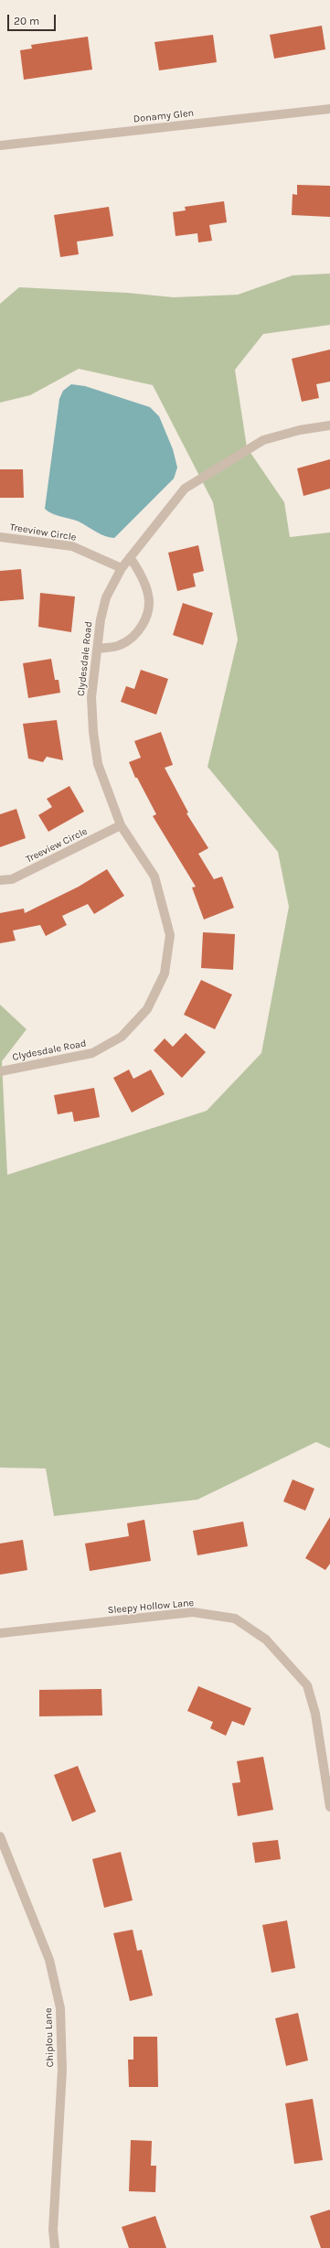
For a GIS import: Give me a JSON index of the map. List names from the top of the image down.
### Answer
{
  "streets": {
    "street": [
      "Donamy Glen",
      "Treeview Circle",
      "Clydesdale Road",
      "Sleepy Hollow Lane",
      "Chiplou Lane"
    ]
  },
  "crossings": [
    ["Treeview Circle", "Clydesdale Road"]
  ],
  "scale_bar": "20 m"
}
